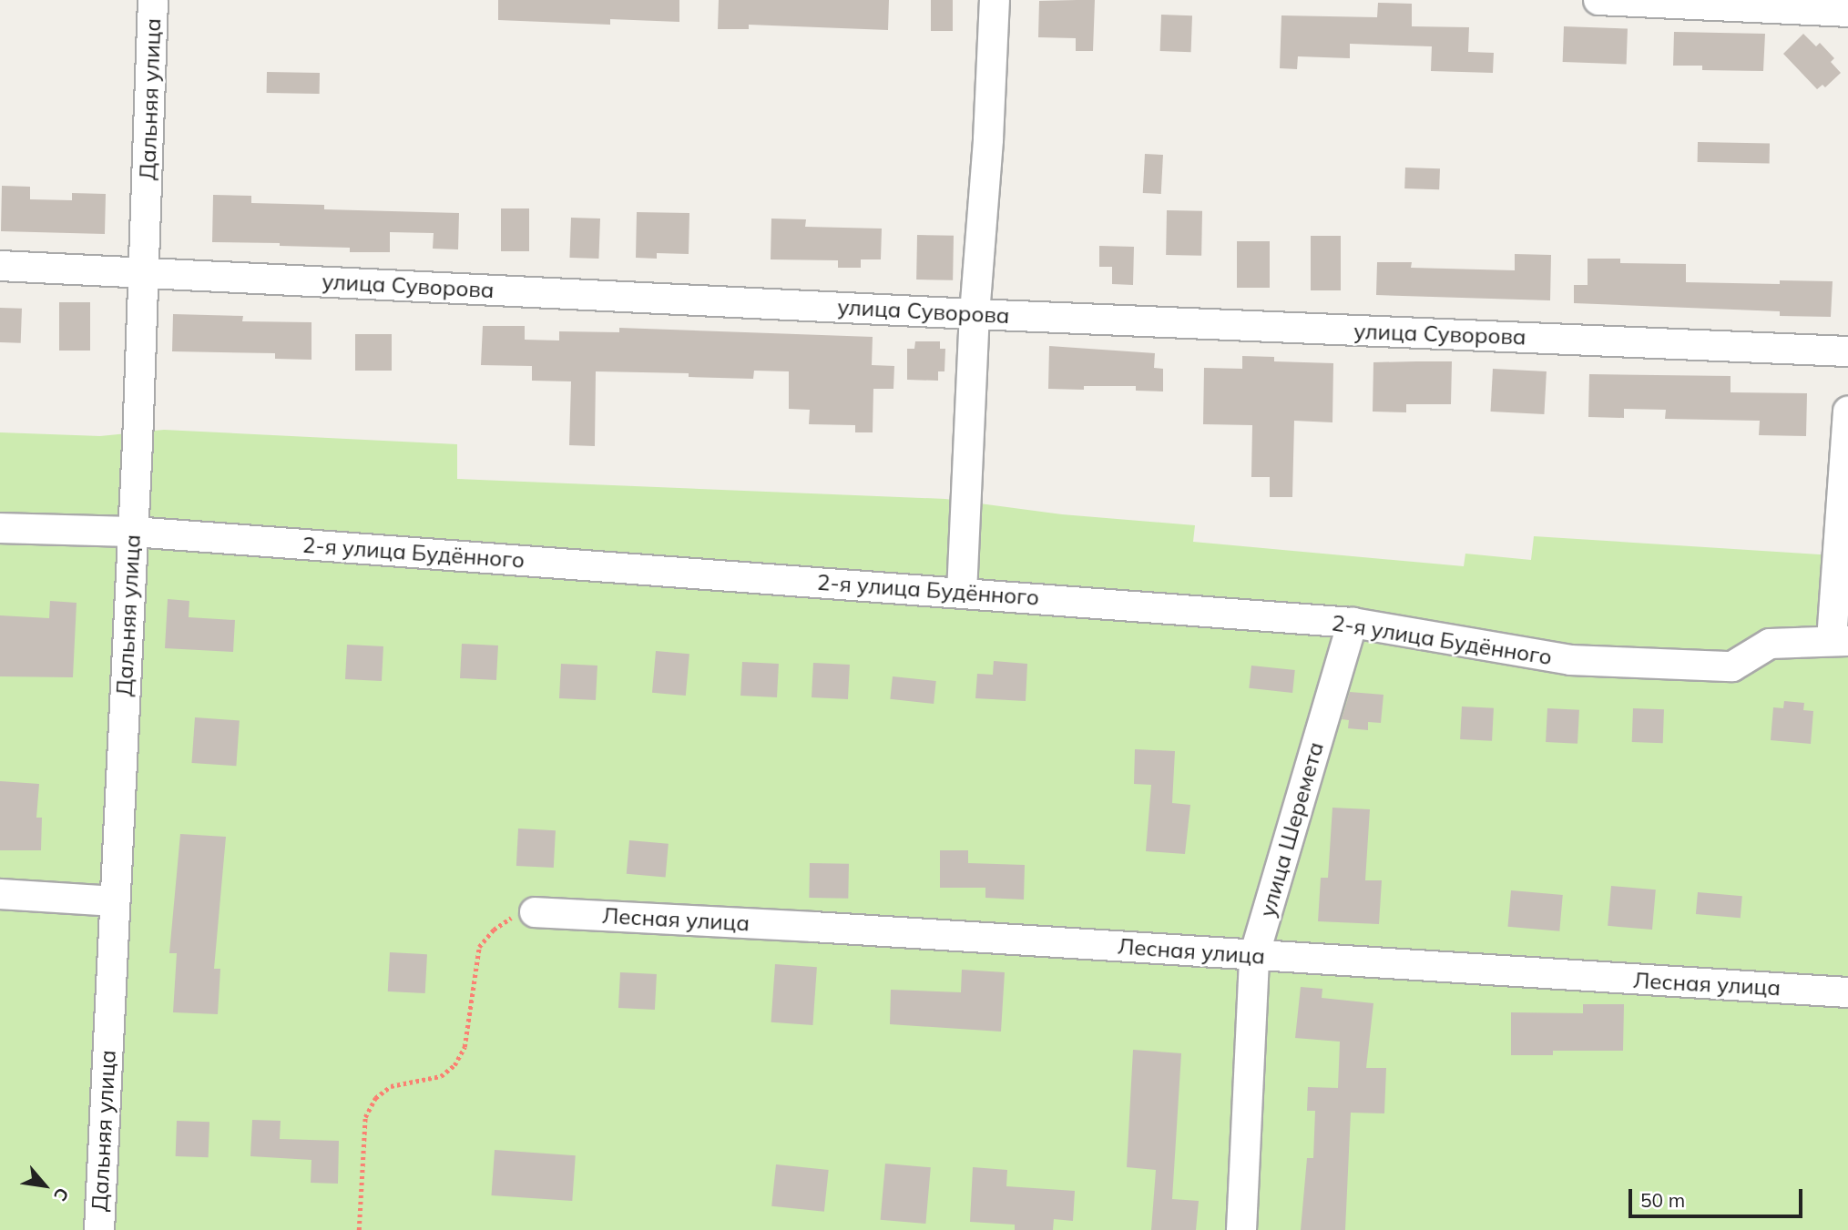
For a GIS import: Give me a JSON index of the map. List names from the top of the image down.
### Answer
{
  "streets": {
    "street": [
      "Дальняя улица",
      "улица Суворова",
      "2-я улица Будённого",
      "улица Шеремета",
      "Лесная улица"
    ]
  },
  "crossings": [
    ["Дальняя улица", "улица Суворова"],
    ["Дальняя улица", "2-я улица Будённого"],
    ["2-я улица Будённого", "улица Шеремета"],
    ["улица Шеремета", "Лесная улица"]
  ],
  "scale_bar": "50 m",
  "north": "bottom right"
}
